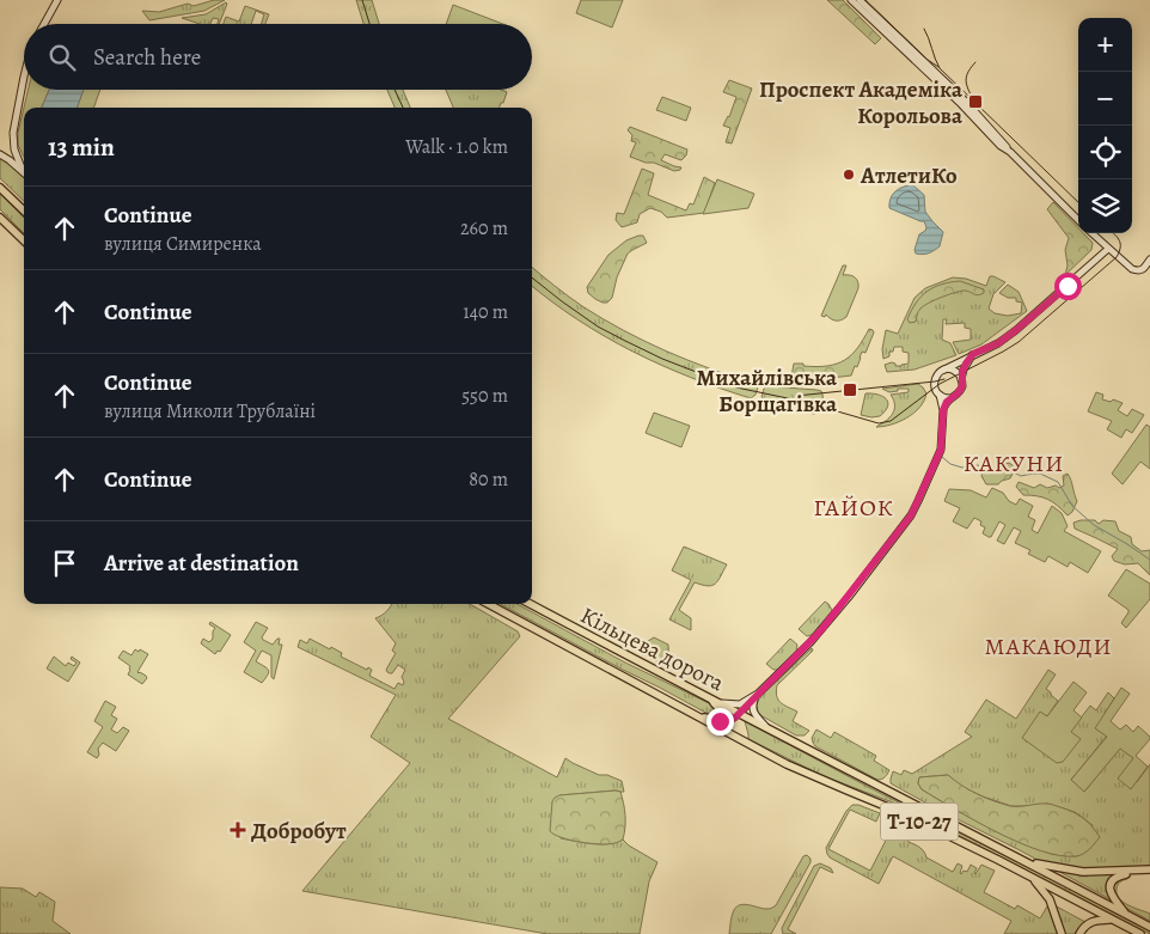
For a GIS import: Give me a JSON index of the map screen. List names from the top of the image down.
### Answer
{
  "streets": {
    "highway": ["Кільцева дорога", "Т-10-27"]
  },
  "districts": ["КАКУНИ", "ГАЙОК", "МАКАЮДИ"],
  "places": {
    "transit": ["Проспект Академіка Корольова", "Михайлівська Борщагівка"],
    "other": ["АтлетиКо"],
    "health": ["Добробут"]
  },
  "page": {
    "map_buttons": ["+", "−"],
    "search": "Search here",
    "heading": ["13 min", "Walk · 1.0 km"],
    "list": [
      ["Continue", "вулиця Симиренка", "260 m"],
      ["Continue", "140 m"],
      ["Continue", "вулиця Миколи Трублаїні", "550 m"],
      ["Continue", "80 m"],
      "Arrive at destination"
    ]
  }
}
